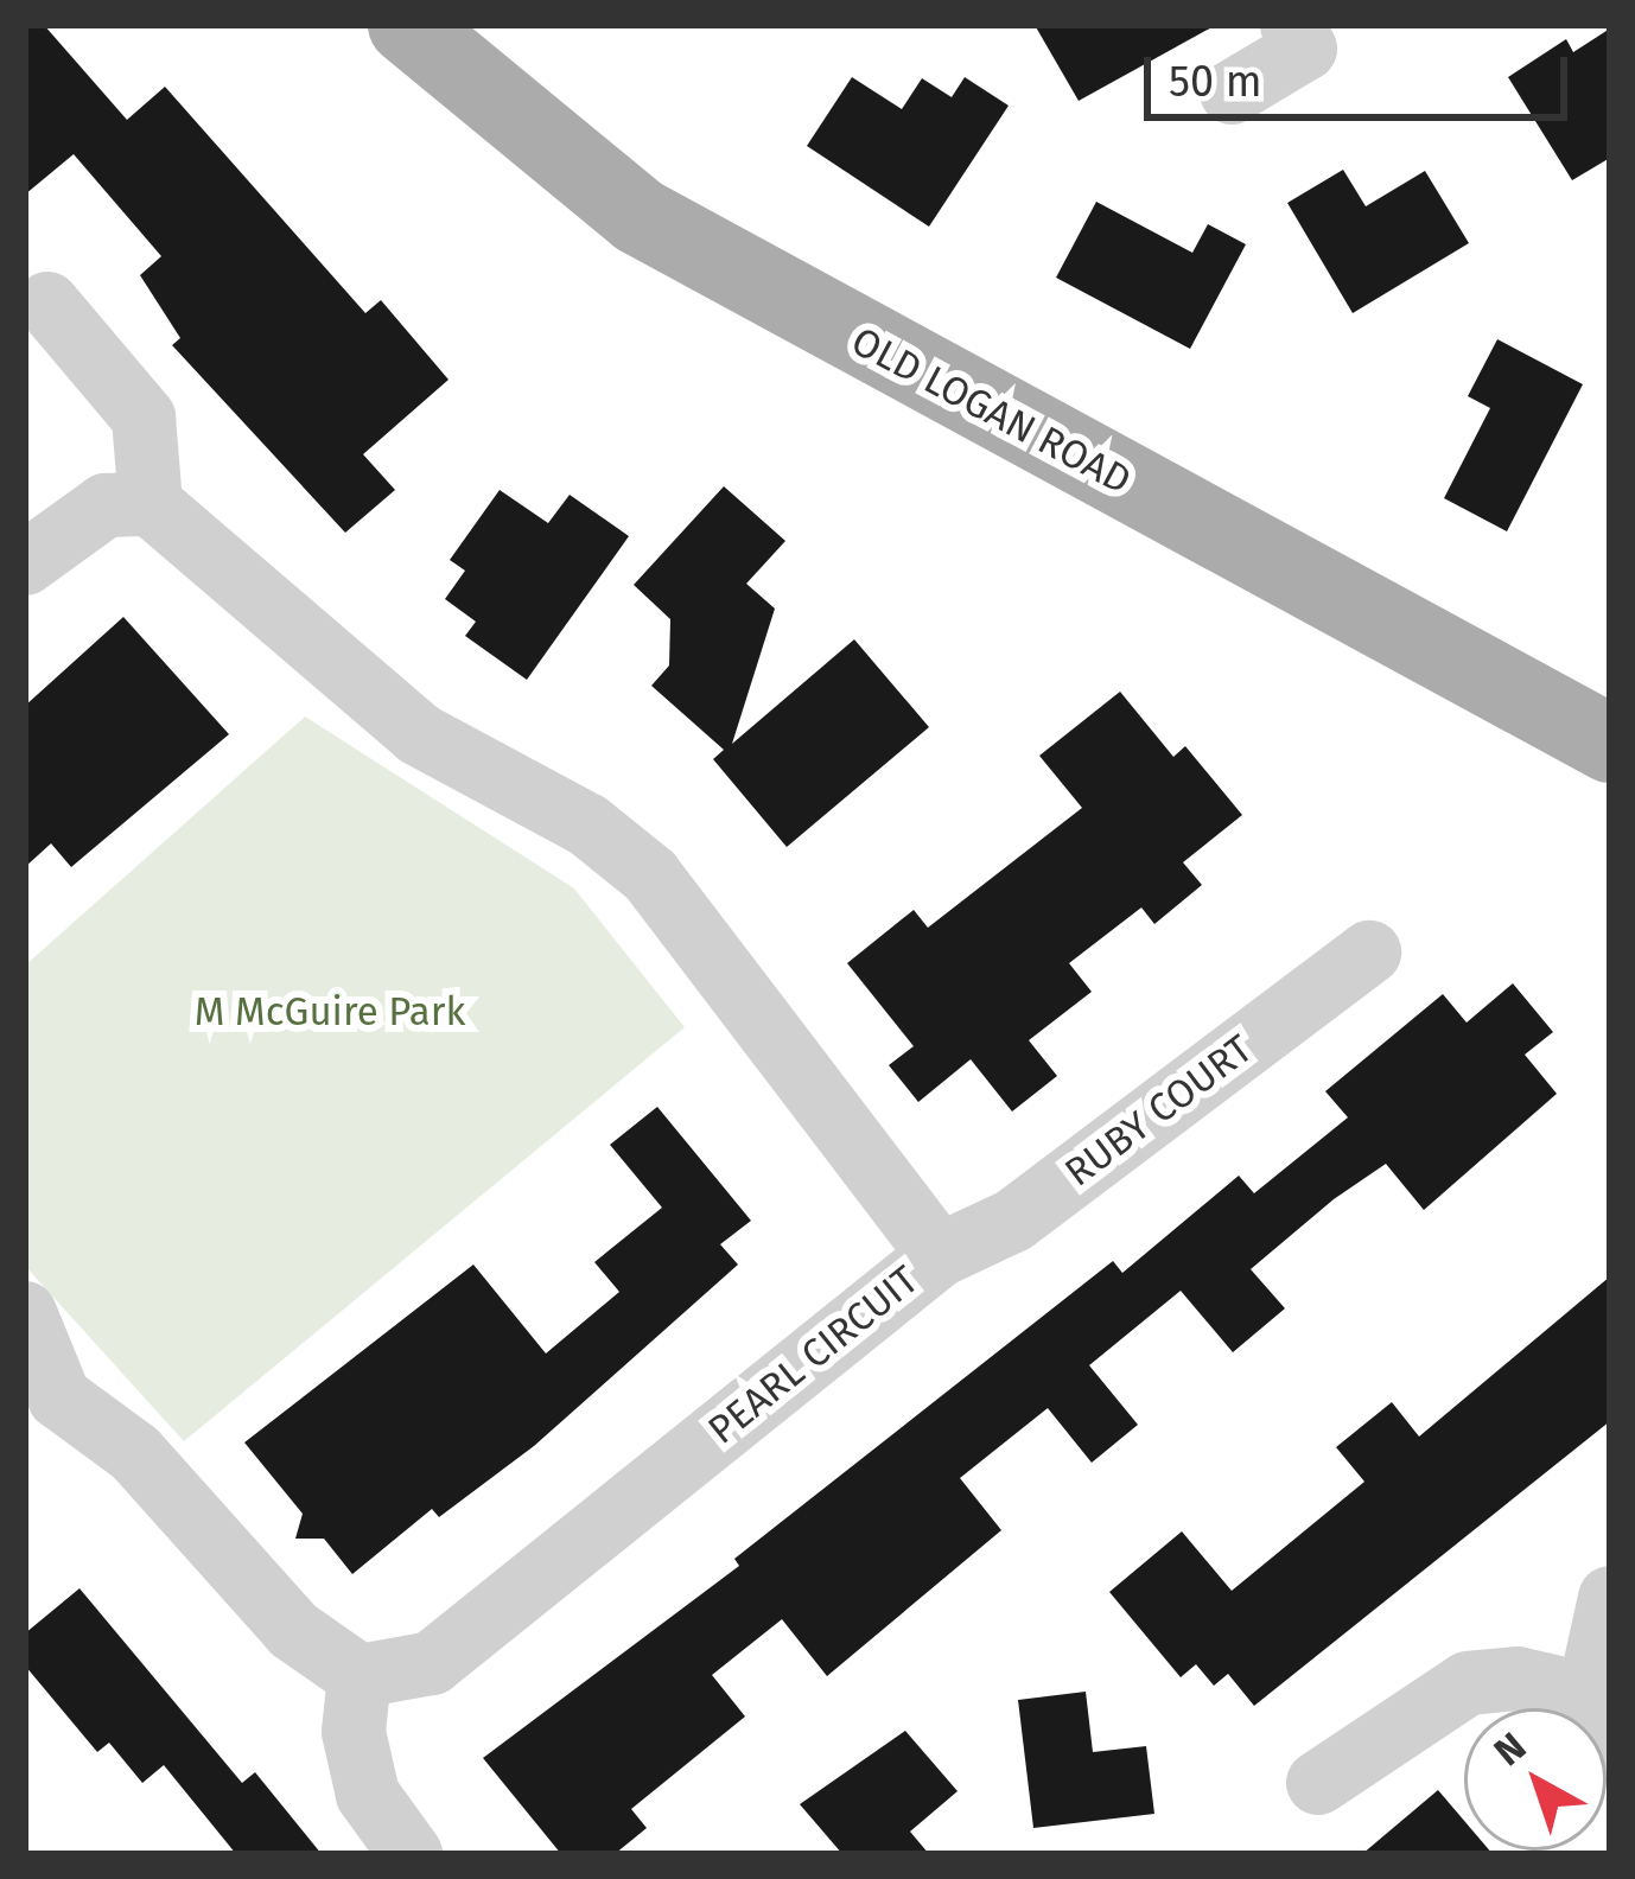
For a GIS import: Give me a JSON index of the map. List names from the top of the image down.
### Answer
{
  "streets": {
    "main road": ["OLD LOGAN ROAD"],
    "street": ["RUBY COURT", "PEARL CIRCUIT"]
  },
  "crossings": [
    ["RUBY COURT", "PEARL CIRCUIT"]
  ],
  "parks": ["M McGuire Park"],
  "scale_bar": "50 m",
  "north": "top left"
}
